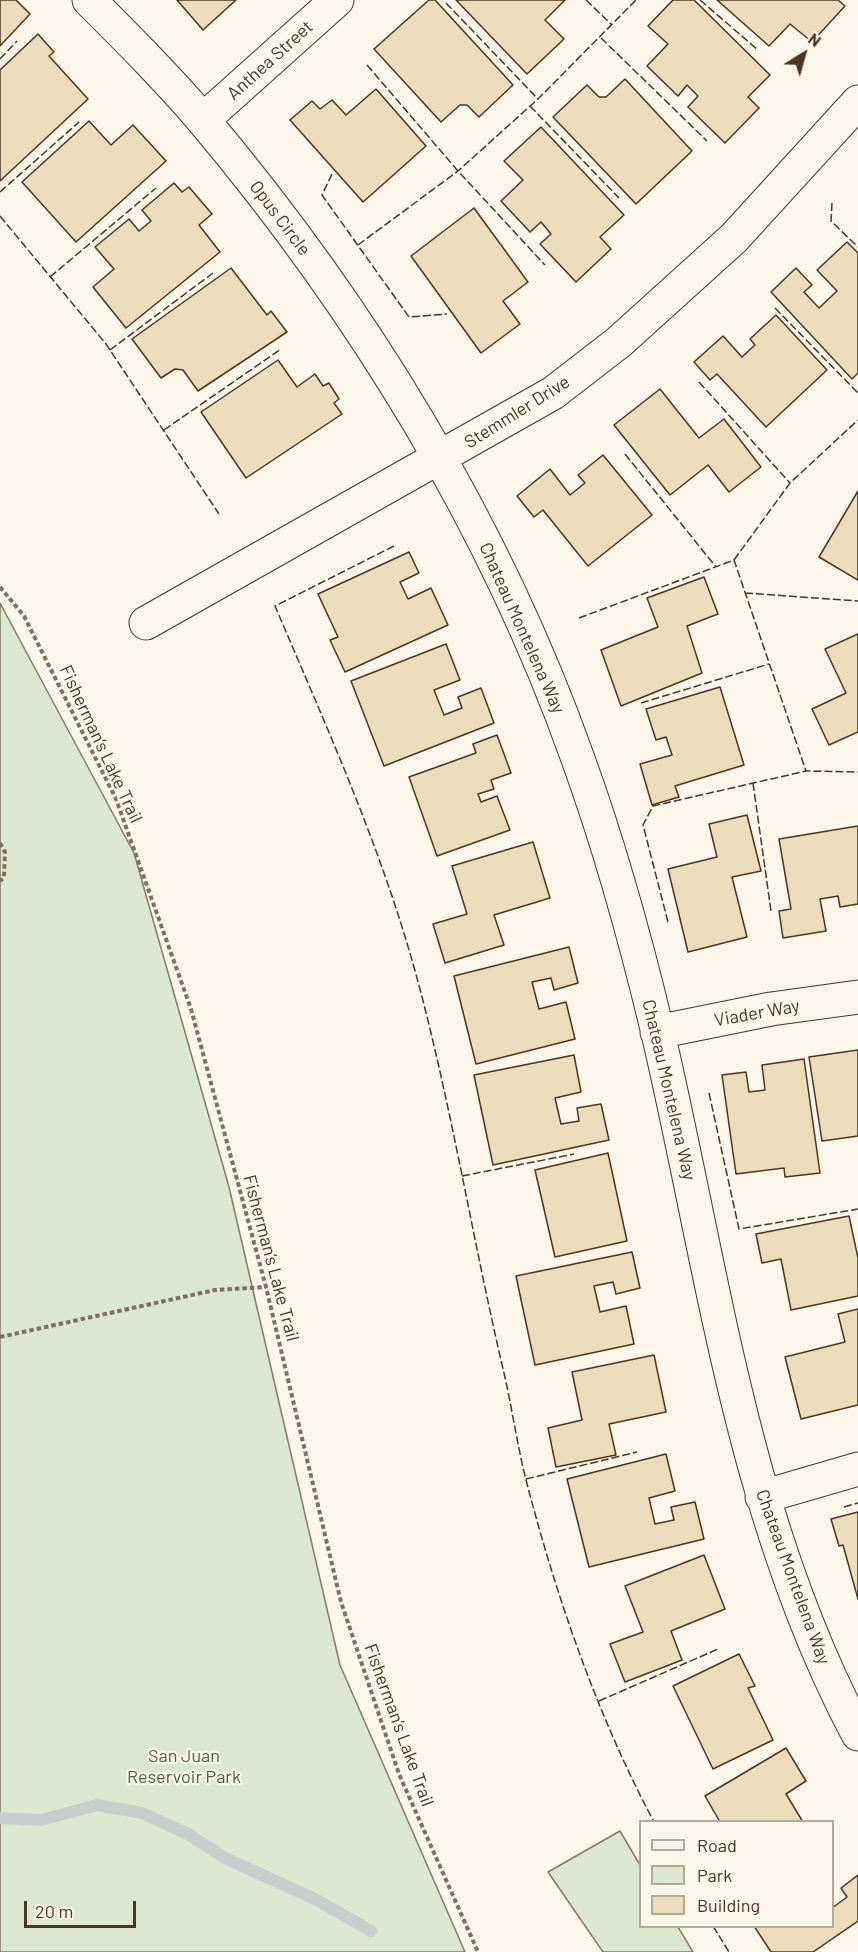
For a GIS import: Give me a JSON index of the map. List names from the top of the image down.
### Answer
{
  "streets": {
    "street": [
      "Anthea Street",
      "Opus Circle",
      "Stemmler Drive",
      "Chateau Montelena Way",
      "Viader Way"
    ],
    "path": ["Fisherman’s Lake Trail"]
  },
  "crossings": [
    ["Anthea Street", "Opus Circle"],
    ["Opus Circle", "Stemmler Drive"],
    ["Opus Circle", "Chateau Montelena Way"],
    ["Stemmler Drive", "Chateau Montelena Way"],
    ["Chateau Montelena Way", "Viader Way"]
  ],
  "parks": ["San Juan Reservoir Park"],
  "legend": ["Road", "Park", "Building"],
  "scale_bar": "20 m",
  "north": "top right"
}
